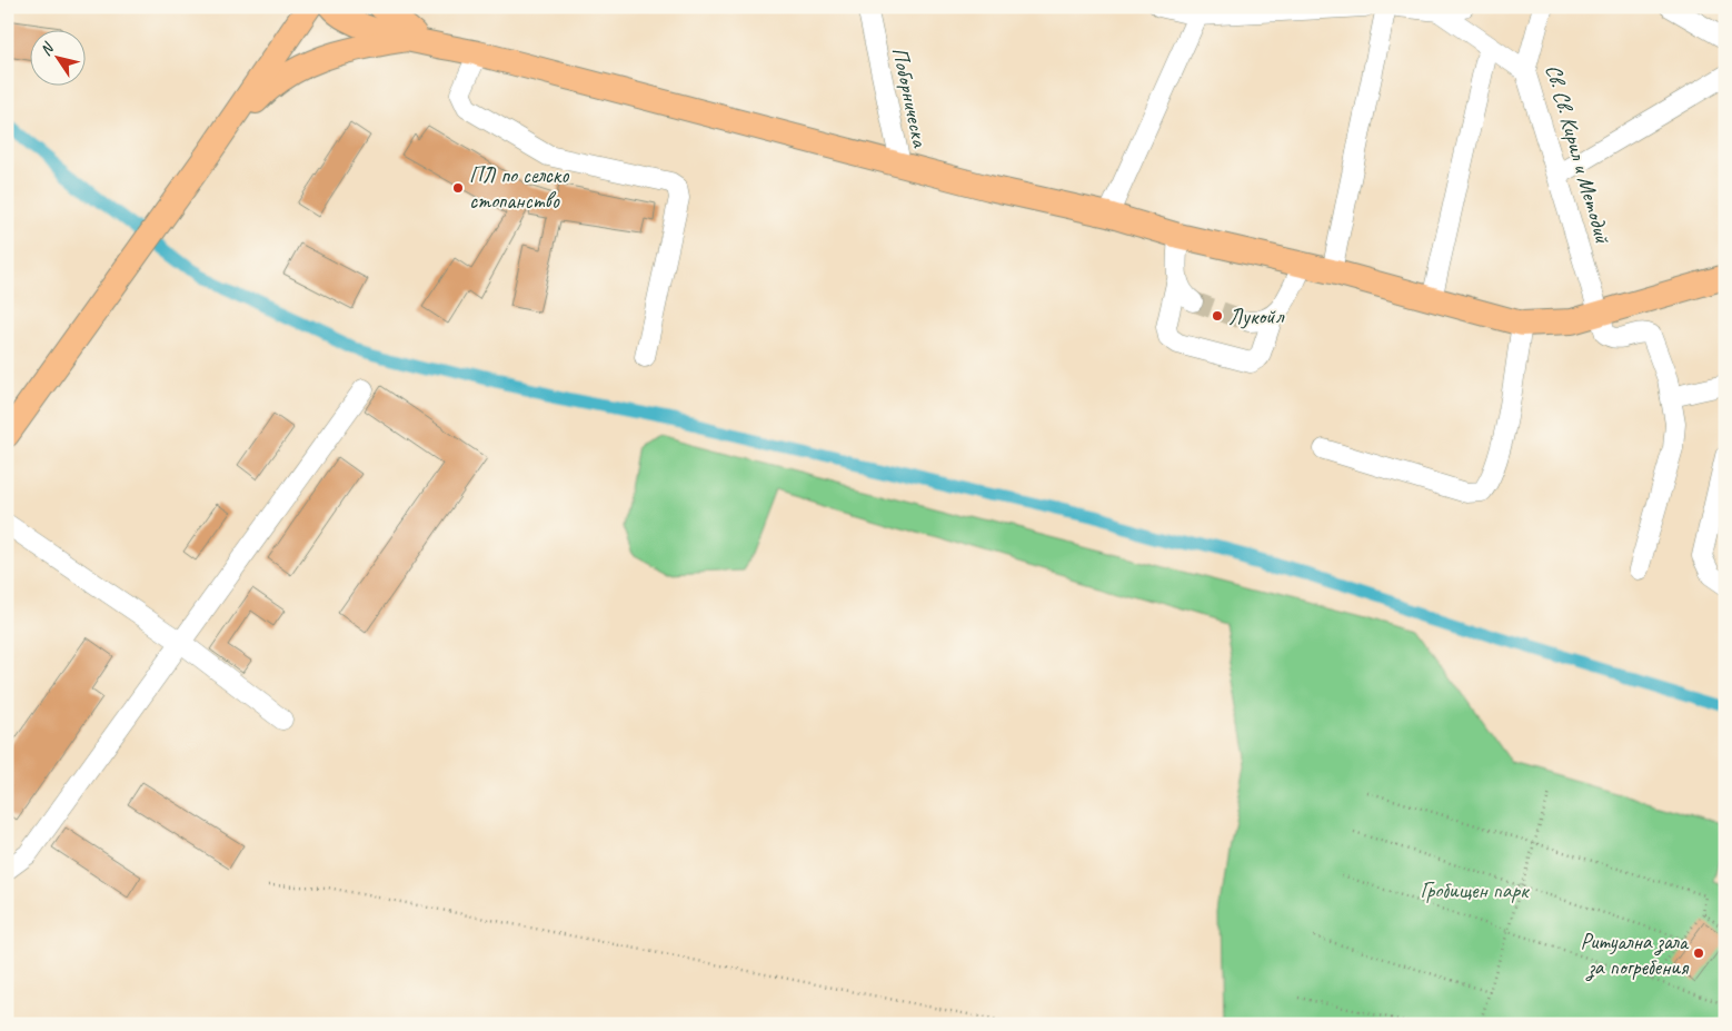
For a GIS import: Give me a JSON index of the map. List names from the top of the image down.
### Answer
{
  "streets": {
    "street": ["Поборническа", "Св. Св. Кирил и Методий"]
  },
  "parks": ["Гробищен парк"],
  "places": ["ПЛ по селско стопанство", "Лукойл", "Ритуална зала за погребения"],
  "north": "top left"
}
